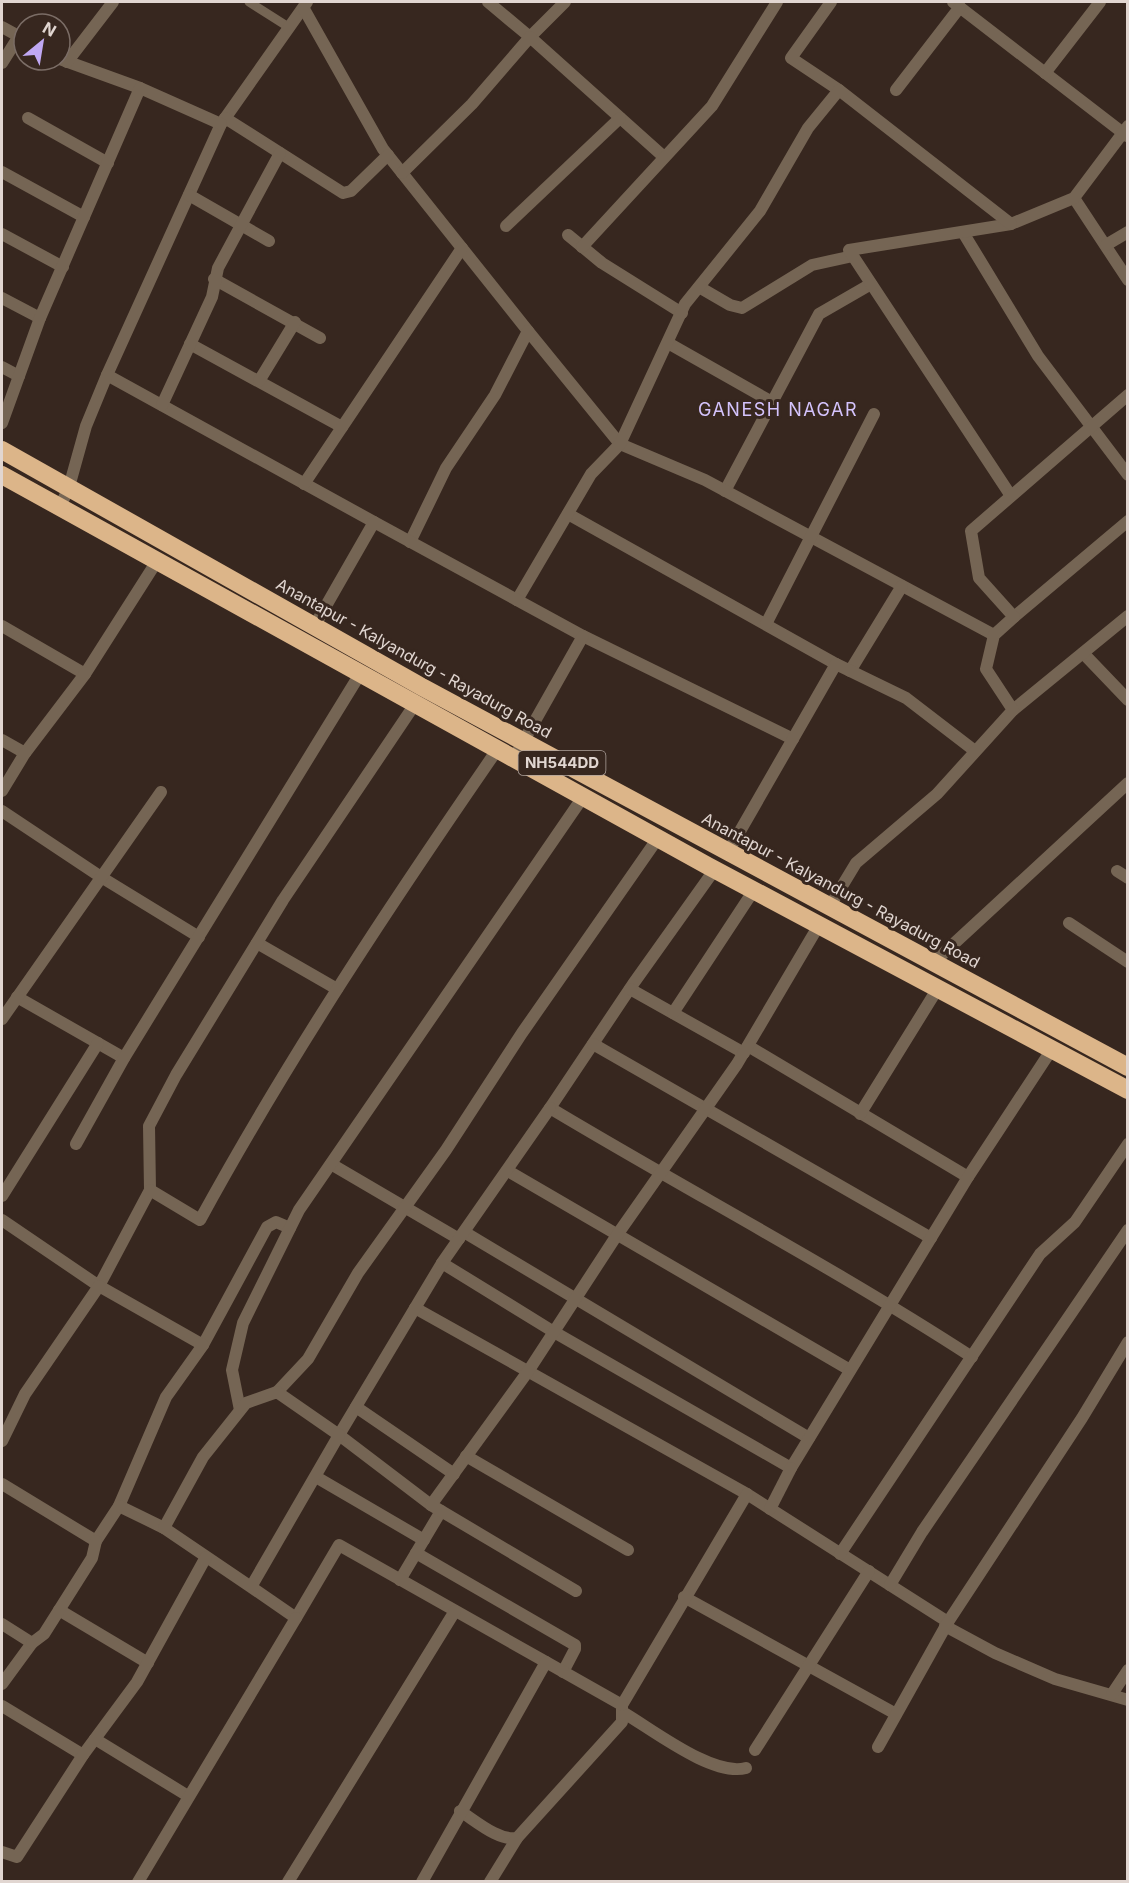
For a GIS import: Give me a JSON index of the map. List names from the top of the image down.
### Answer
{
  "streets": {
    "highway": ["Anantapur - Kalyandurg - Rayadurg Road", "NH544DD"]
  },
  "districts": ["GANESH NAGAR"],
  "north": "top right"
}
